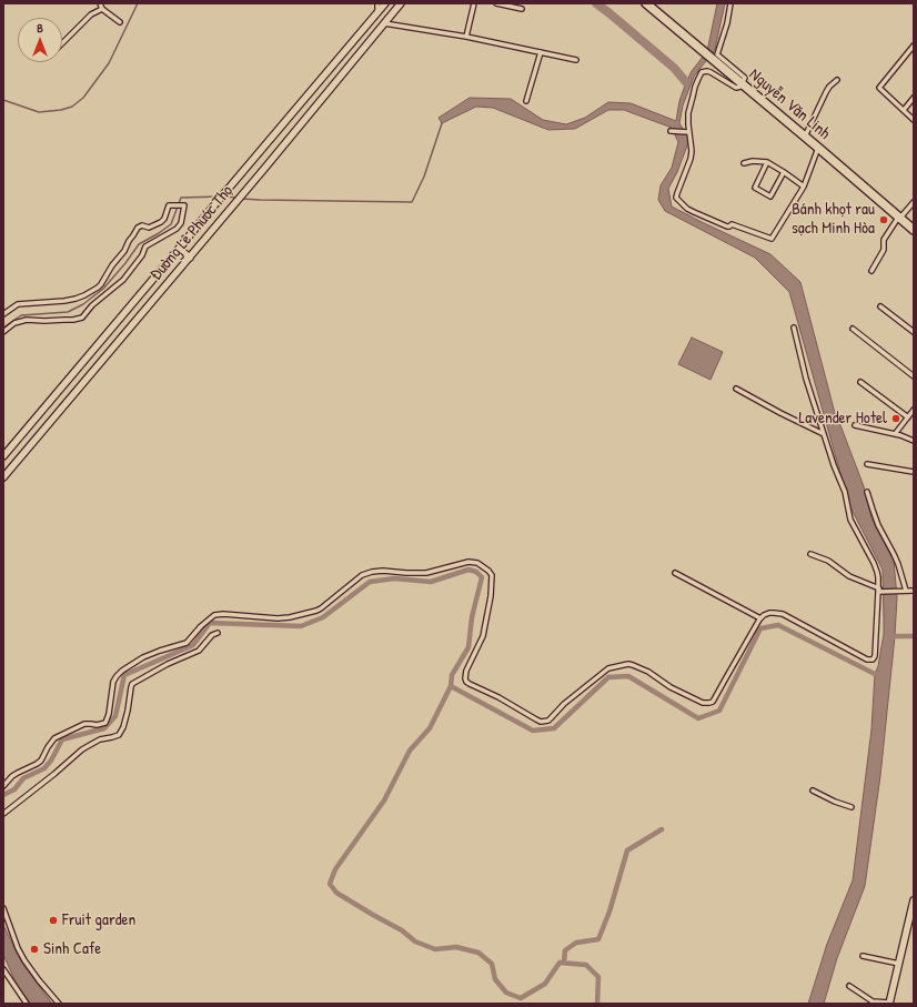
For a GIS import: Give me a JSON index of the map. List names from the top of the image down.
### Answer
{
  "streets": {
    "highway": ["Nguyễn Văn Linh"],
    "street": ["Đường Lê Phước Thọ"]
  },
  "places": [
    "Bánh khọt rau sạch Minh Hòa",
    "Lavender Hotel",
    "Fruit garden",
    "Sinh Cafe"
  ],
  "north": "top"
}
